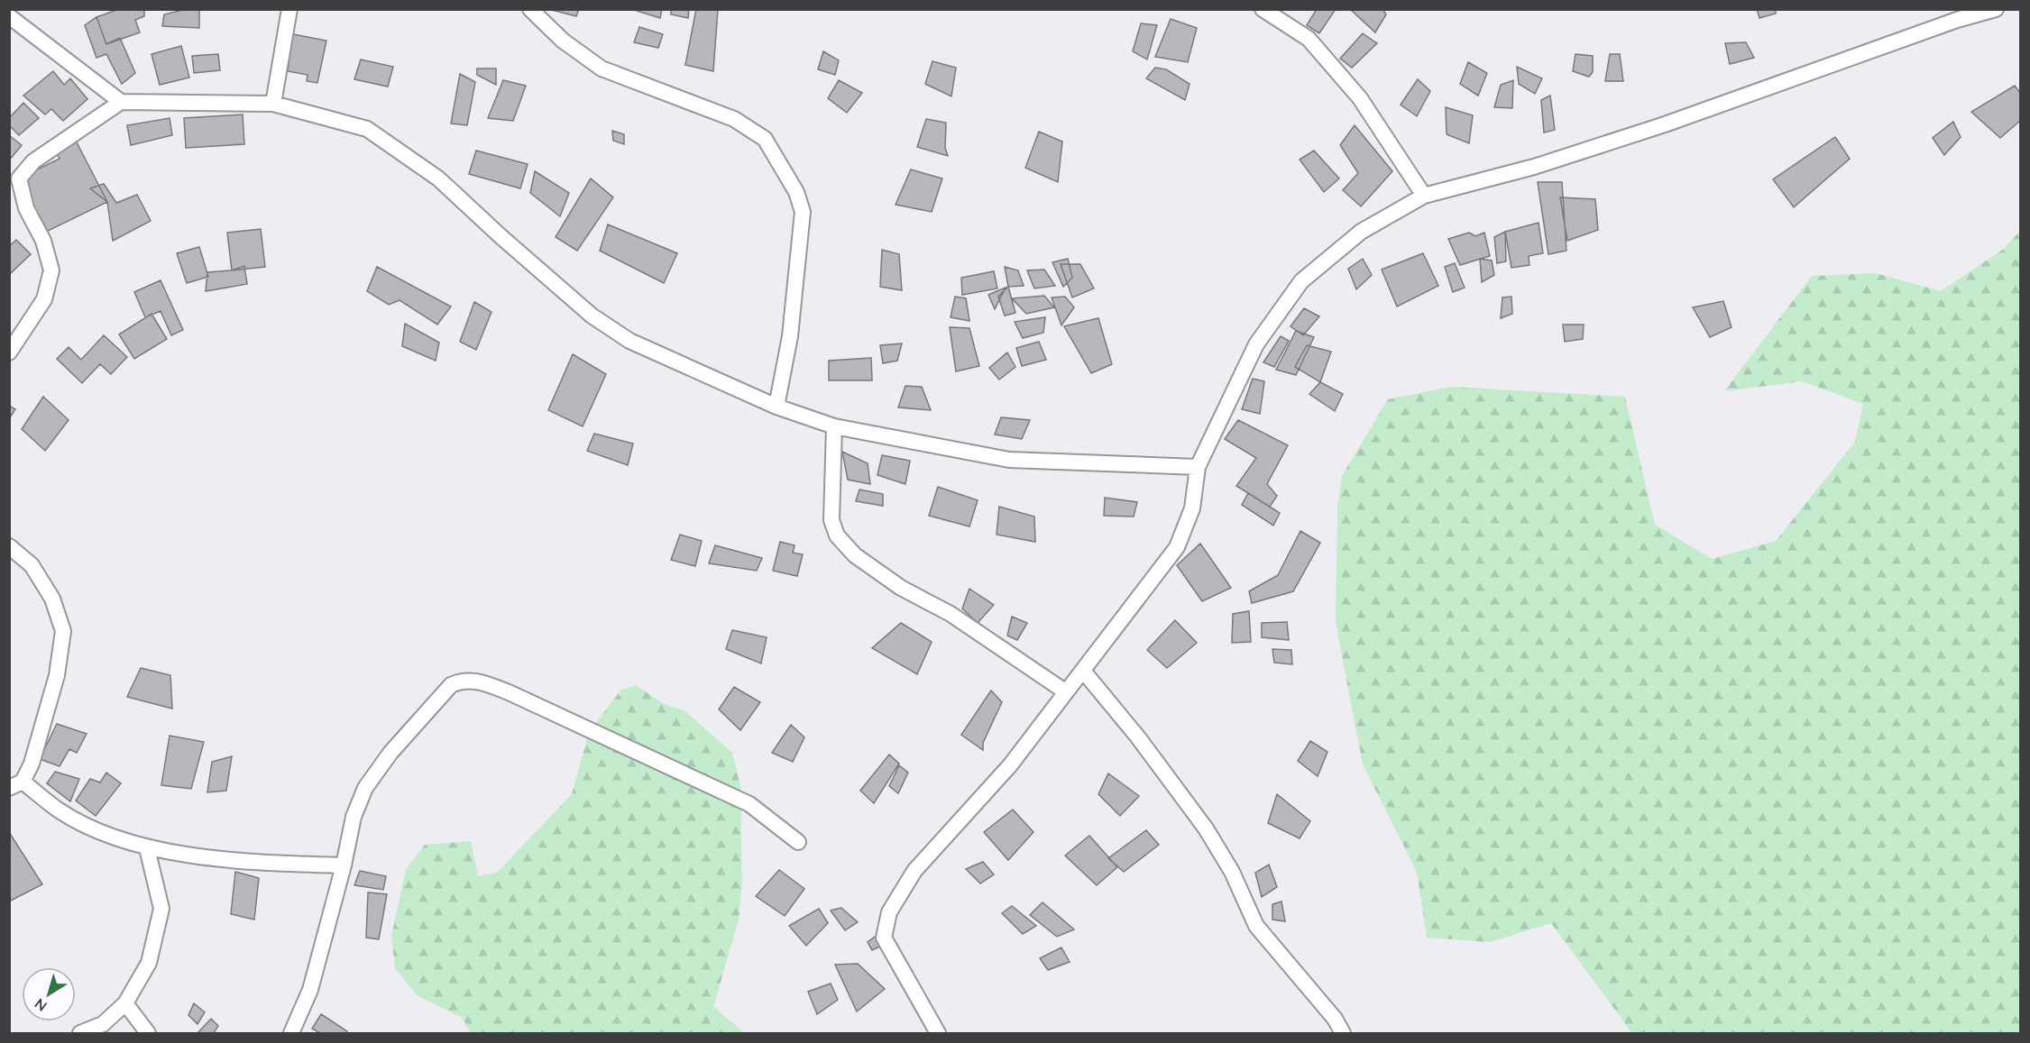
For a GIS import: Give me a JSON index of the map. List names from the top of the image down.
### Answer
{
  "north": "bottom left"
}
